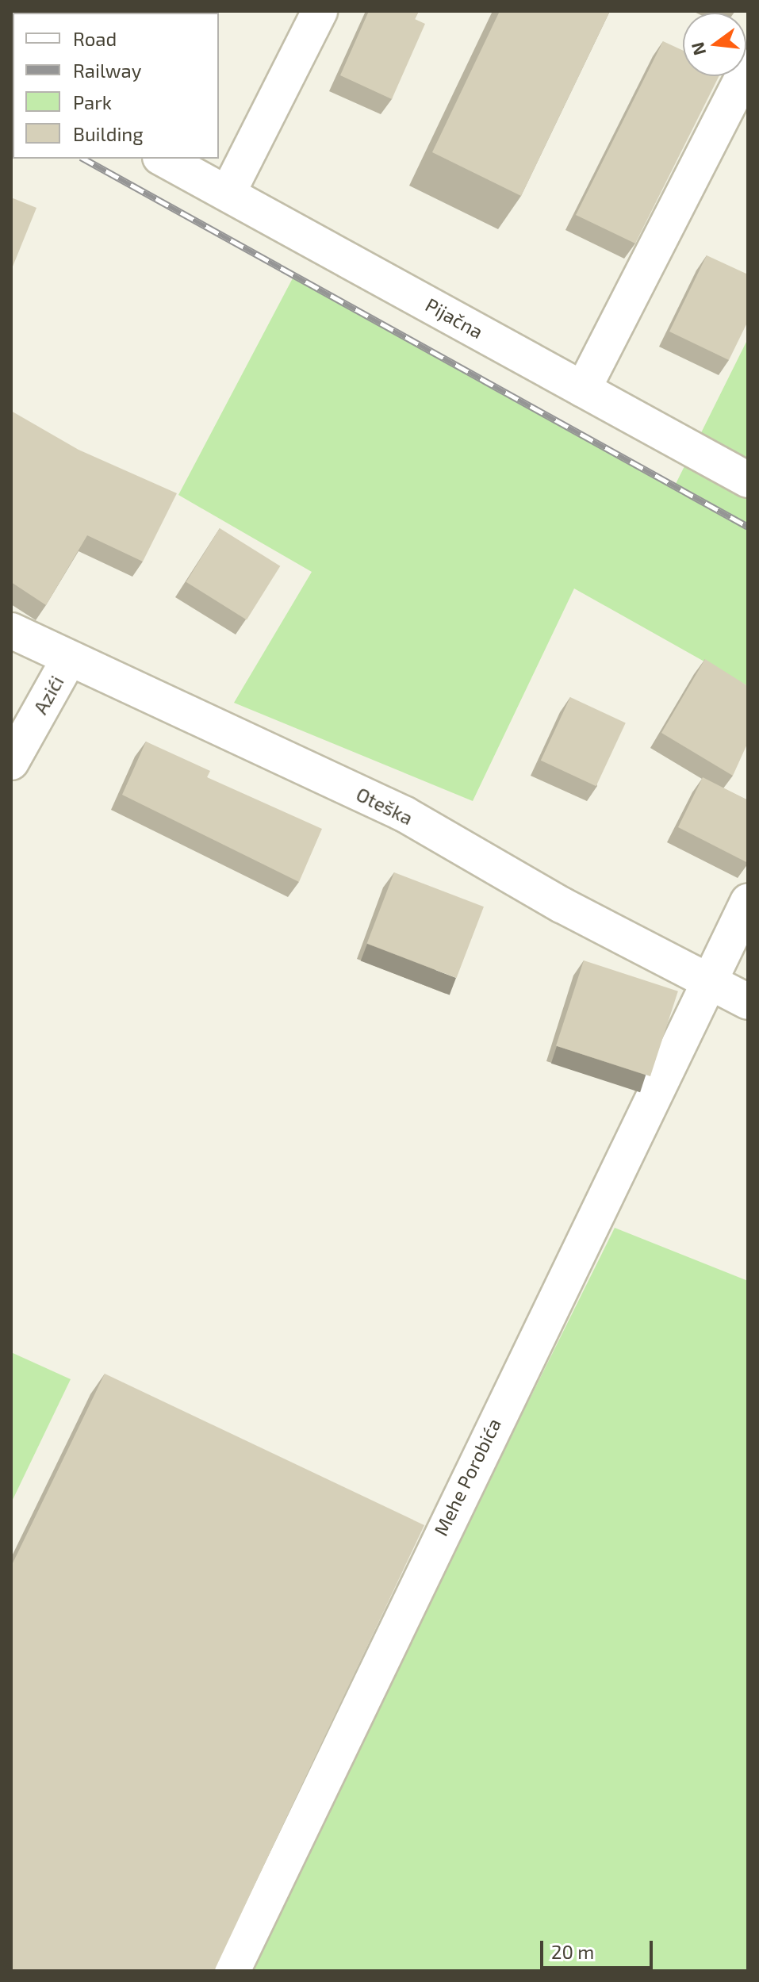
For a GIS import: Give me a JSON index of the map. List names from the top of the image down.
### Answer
{
  "streets": {
    "street": [
      "Pijačna",
      "Azići",
      "Oteška",
      "Mehe Porobića"
    ]
  },
  "crossings": [
    ["Azići", "Oteška"],
    ["Oteška", "Mehe Porobića"]
  ],
  "legend": [
    "Road",
    "Railway",
    "Park",
    "Building"
  ],
  "scale_bar": "20 m",
  "north": "left"
}
